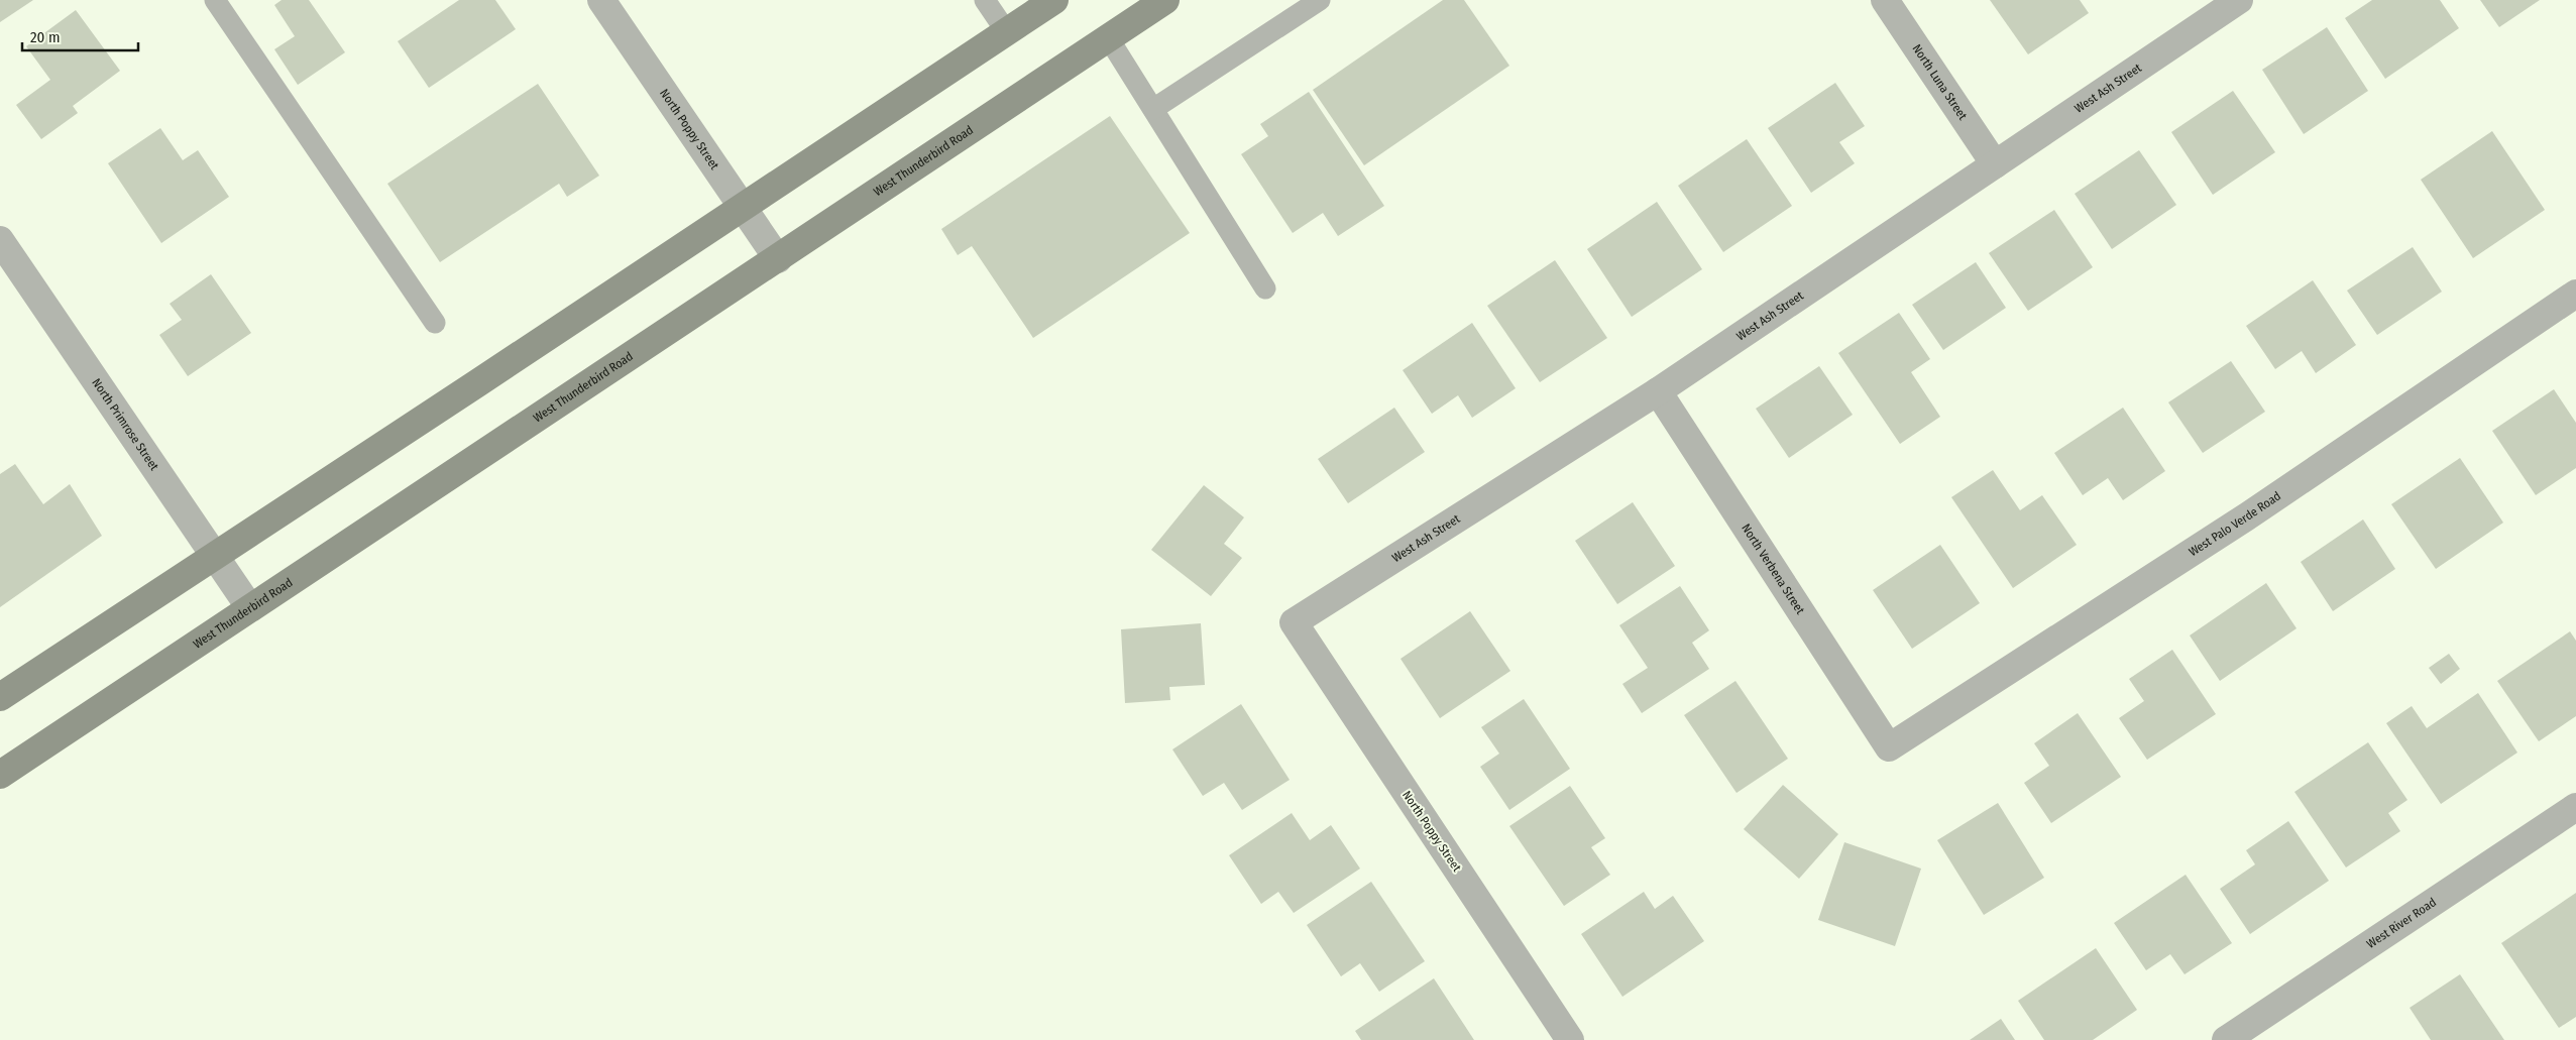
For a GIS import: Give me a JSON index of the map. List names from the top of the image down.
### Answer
{
  "streets": {
    "main road": ["West Thunderbird Road"],
    "street": [
      "North Luna Street",
      "West Ash Street",
      "North Poppy Street",
      "North Primrose Street",
      "West Palo Verde Road",
      "North Verbena Street",
      "West River Road"
    ]
  },
  "crossings": [
    ["North Luna Street", "West Ash Street"],
    ["West Ash Street", "North Poppy Street"],
    ["West Ash Street", "North Verbena Street"],
    ["North Poppy Street", "West Thunderbird Road"],
    ["West Thunderbird Road", "North Primrose Street"],
    ["West Palo Verde Road", "North Verbena Street"]
  ],
  "scale_bar": "20 m"
}
